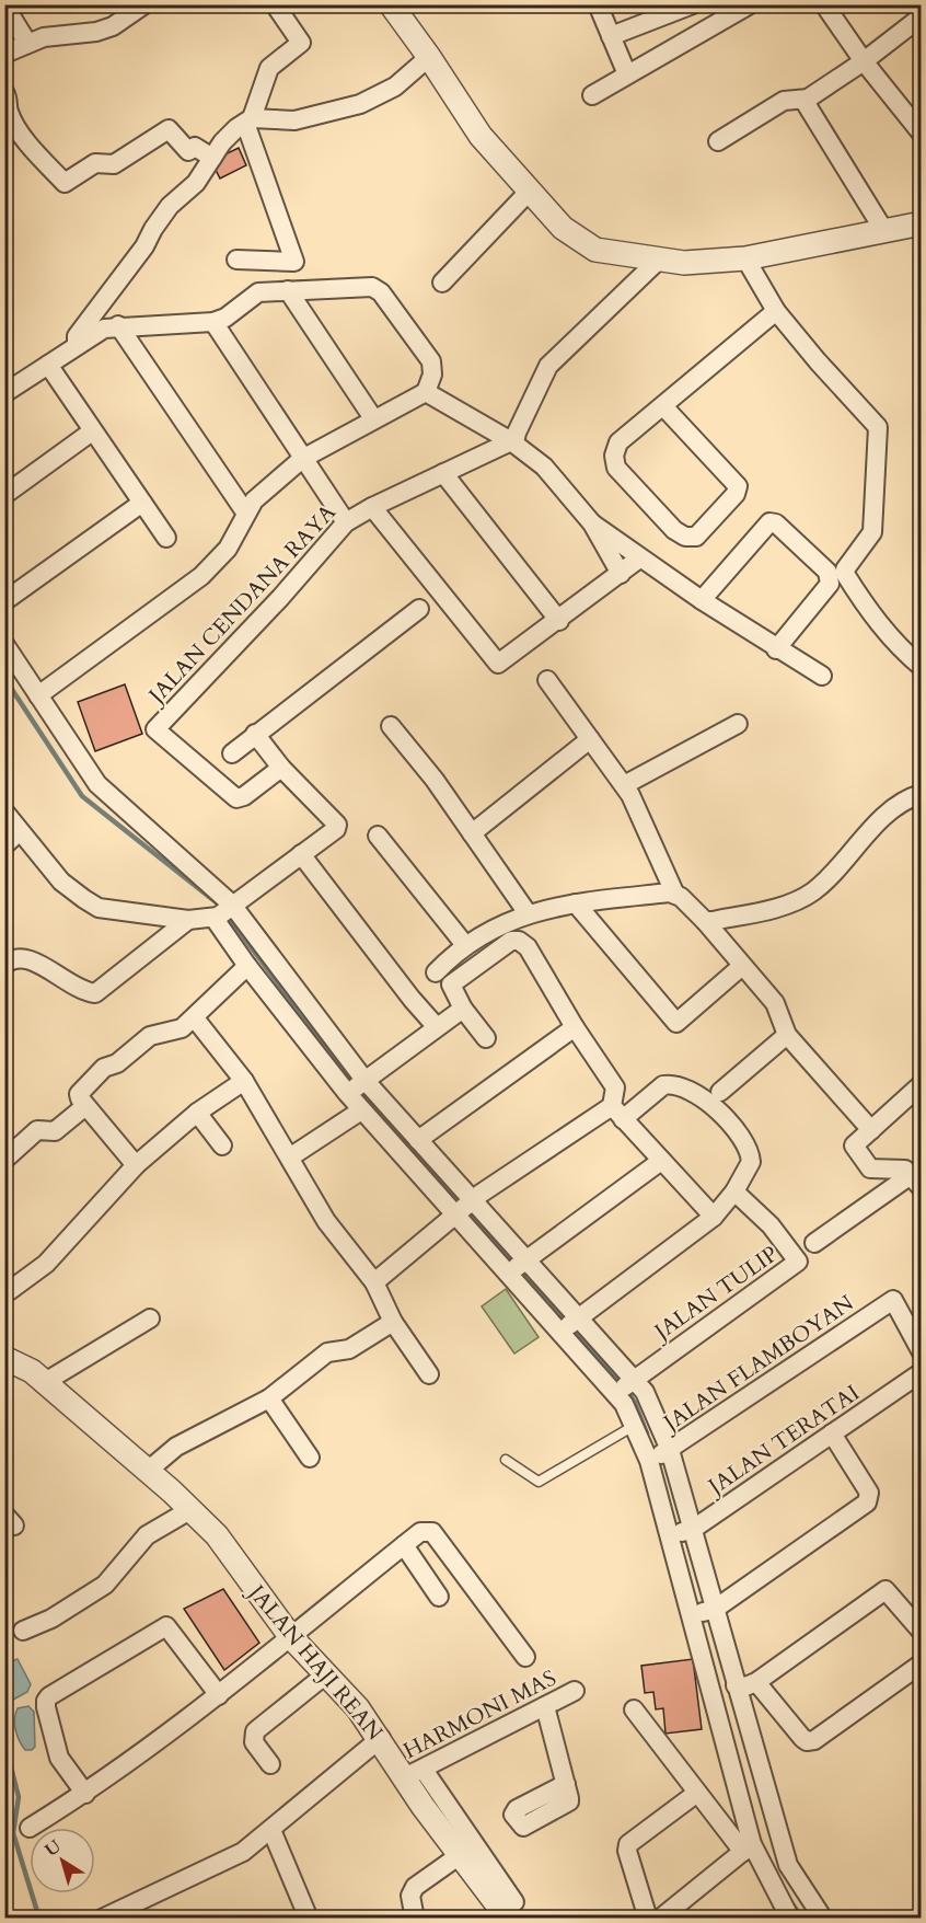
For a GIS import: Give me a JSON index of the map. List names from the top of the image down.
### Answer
{
  "streets": {
    "street": [
      "JALAN CENDANA RAYA",
      "JALAN TULIP",
      "JALAN FLAMBOYAN",
      "JALAN TERATAI",
      "JALAN HAJI REAN",
      "HARMONI MAS"
    ]
  },
  "crossings": [
    ["JALAN HAJI REAN", "HARMONI MAS"]
  ],
  "north": "top left"
}
